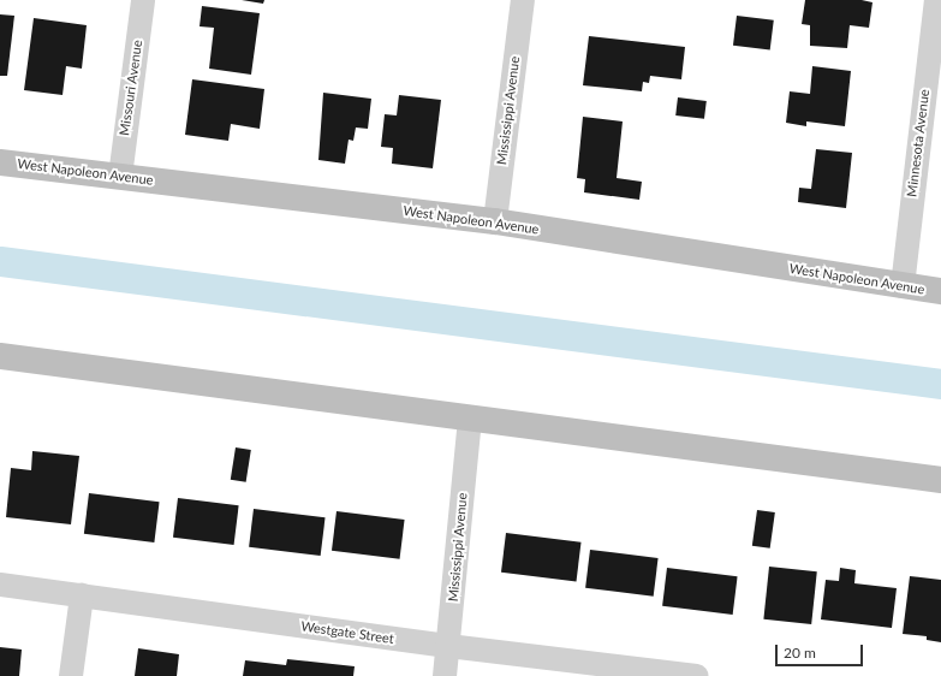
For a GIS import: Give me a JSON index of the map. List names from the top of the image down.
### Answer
{
  "streets": {
    "main road": ["West Napoleon Avenue"],
    "street": [
      "Missouri Avenue",
      "Mississippi Avenue",
      "Minnesota Avenue",
      "Westgate Street"
    ]
  },
  "crossings": [
    ["Missouri Avenue", "West Napoleon Avenue"],
    ["Mississippi Avenue", "West Napoleon Avenue"],
    ["Mississippi Avenue", "Westgate Street"],
    ["Minnesota Avenue", "West Napoleon Avenue"]
  ],
  "scale_bar": "20 m"
}
